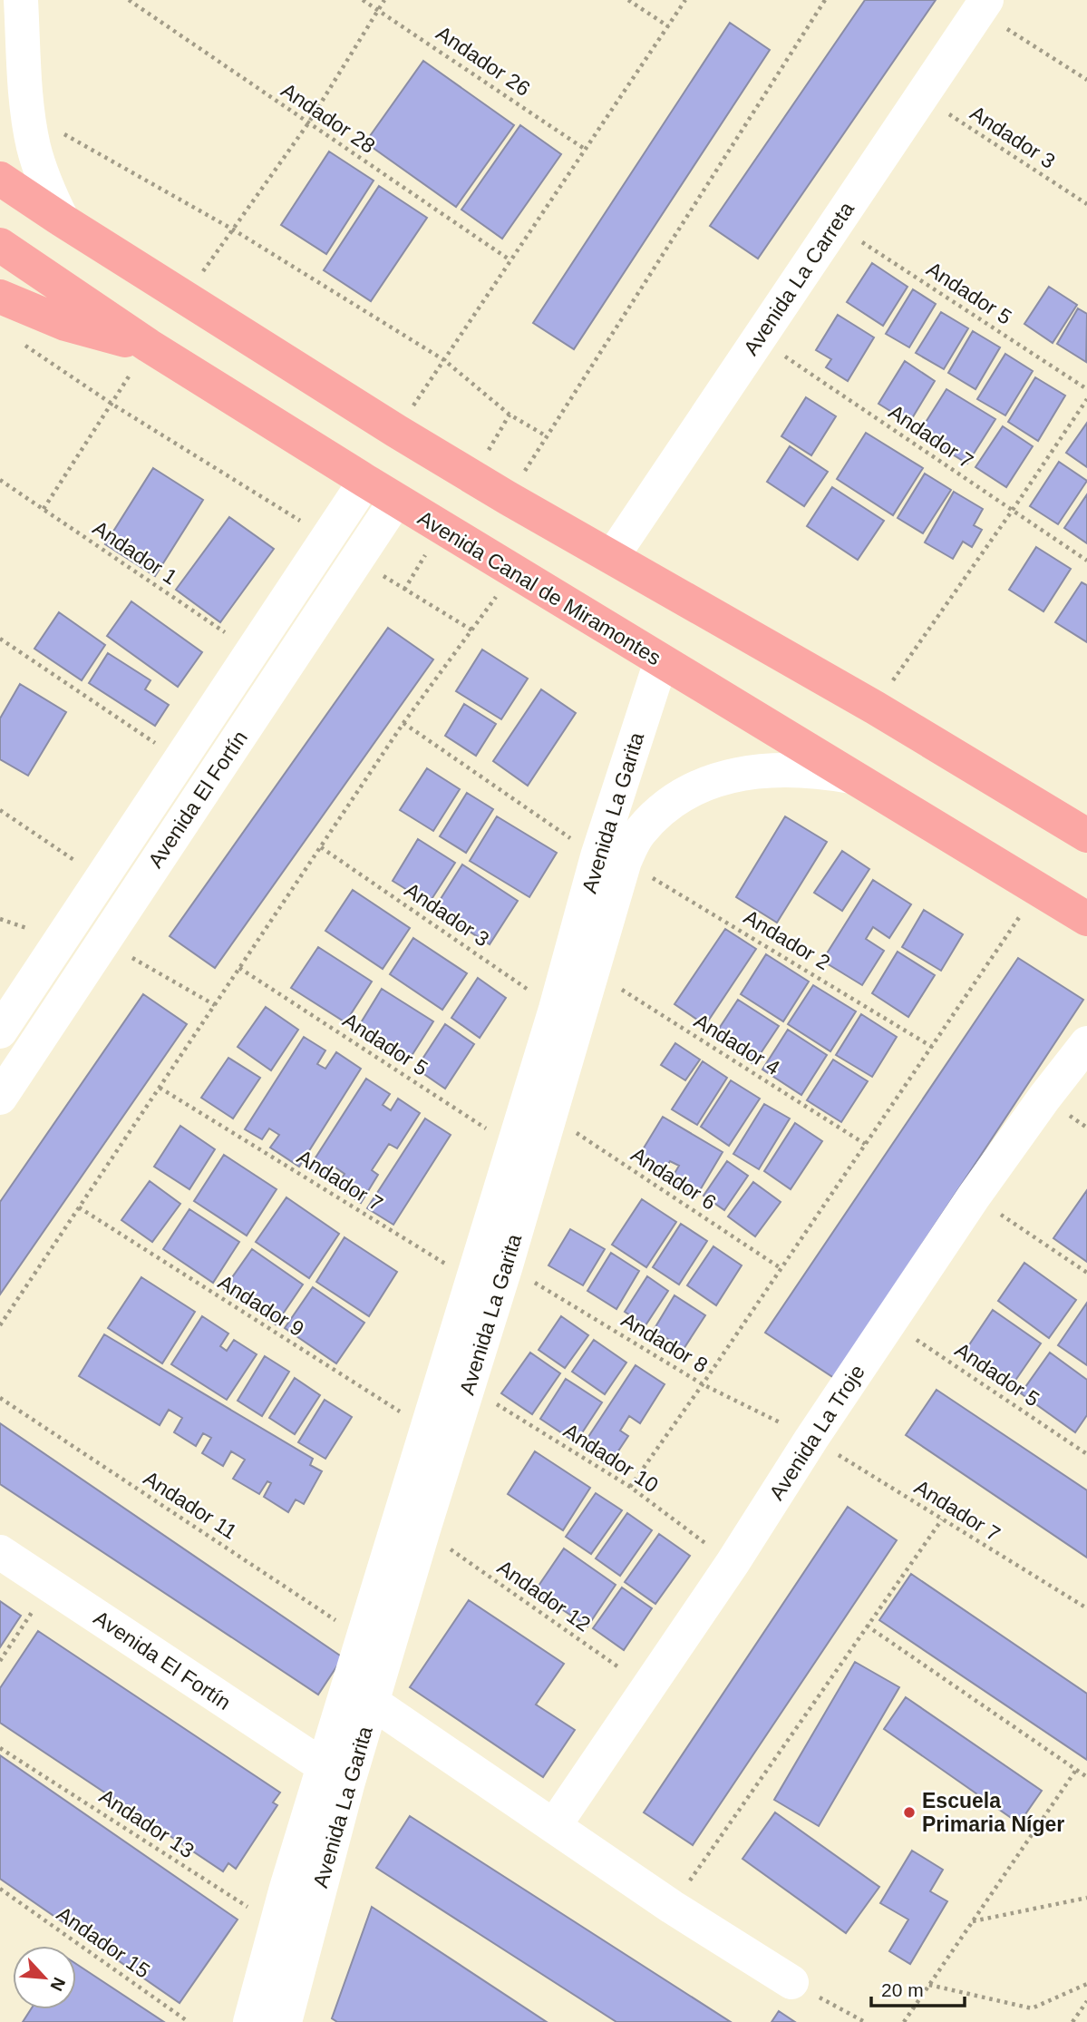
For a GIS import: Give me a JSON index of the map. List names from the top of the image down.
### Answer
{
  "streets": {
    "main road": ["Avenida Canal de Miramontes"],
    "street": [
      "Avenida La Carreta",
      "Avenida El Fortín",
      "Avenida La Garita",
      "Avenida La Troje"
    ],
    "path": [
      "Andador 26",
      "Andador 28",
      "Andador 3",
      "Andador 5",
      "Andador 7",
      "Andador 1",
      "Andador 2",
      "Andador 4",
      "Andador 6",
      "Andador 9",
      "Andador 8",
      "Andador 10",
      "Andador 11",
      "Andador 12",
      "Andador 13",
      "Andador 15"
    ]
  },
  "crossings": [
    ["Andador 3", "Avenida La Carreta"],
    ["Andador 3", "Avenida La Garita"],
    ["Avenida La Carreta", "Andador 5"],
    ["Avenida La Carreta", "Andador 7"],
    ["Andador 5", "Avenida La Garita"],
    ["Andador 5", "Avenida La Troje"],
    ["Andador 7", "Avenida La Garita"],
    ["Andador 7", "Andador 8"],
    ["Andador 7", "Avenida La Troje"],
    ["Andador 1", "Avenida El Fortín"],
    ["Avenida Canal de Miramontes", "Avenida El Fortín"],
    ["Avenida Canal de Miramontes", "Avenida La Garita"],
    ["Avenida El Fortín", "Avenida La Garita"],
    ["Avenida La Garita", "Andador 2"],
    ["Avenida La Garita", "Andador 4"],
    ["Avenida La Garita", "Andador 6"],
    ["Avenida La Garita", "Andador 9"],
    ["Avenida La Garita", "Andador 8"],
    ["Avenida La Garita", "Andador 10"],
    ["Avenida La Garita", "Andador 11"],
    ["Avenida La Garita", "Andador 12"],
    ["Avenida La Garita", "Andador 13"],
    ["Andador 8", "Avenida La Troje"],
    ["Avenida La Troje", "Andador 10"],
    ["Avenida La Troje", "Andador 12"]
  ],
  "places": ["Escuela Primaria Níger"],
  "scale_bar": "20 m",
  "north": "bottom right"
}
